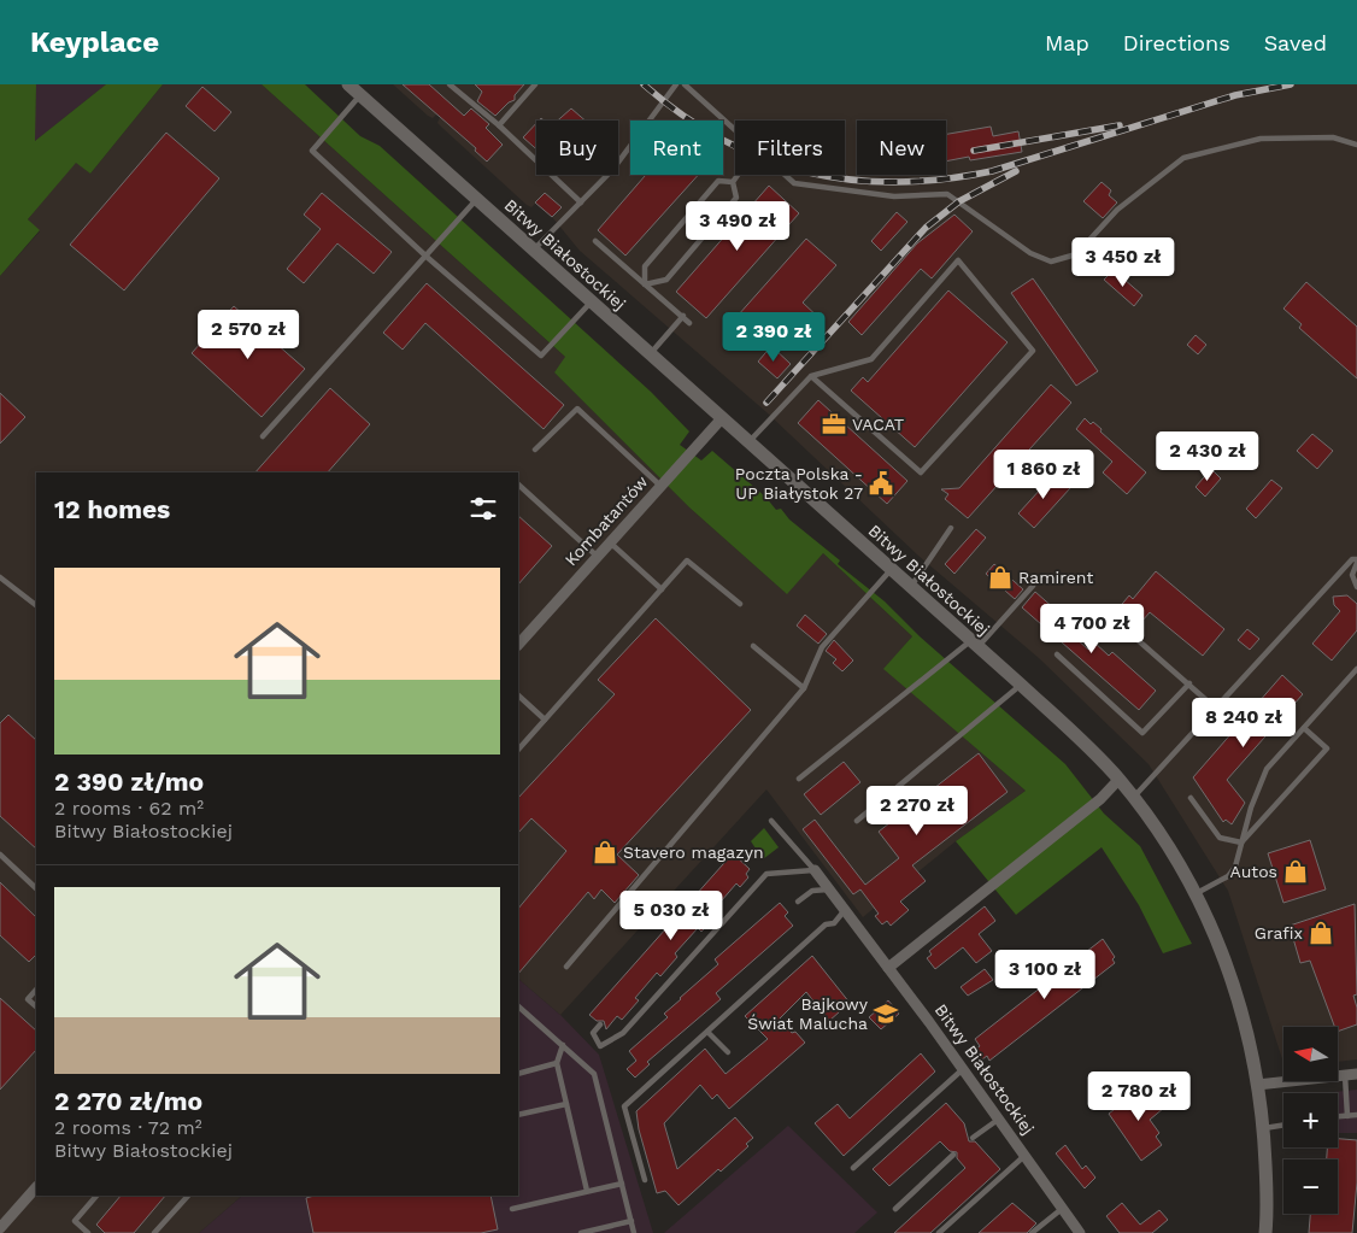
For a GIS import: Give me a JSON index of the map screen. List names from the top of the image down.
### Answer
{
  "streets": {
    "street": ["Bitwy Białostockiej", "Kombatantów"]
  },
  "crossings": [
    ["Bitwy Białostockiej", "Kombatantów"]
  ],
  "places": {
    "office": ["VACAT"],
    "public building": ["Poczta Polska - UP Białystok 27"],
    "shop": [
      "Ramirent",
      "Stavero magazyn",
      "Autos",
      "Grafix"
    ],
    "school or university": ["Bajkowy Świat Malucha"]
  },
  "north": "left",
  "page": {
    "header": "Keyplace",
    "nav": ["Map", "Directions", "Saved"],
    "chip": [
      "Buy",
      "Rent",
      "Filters",
      "New"
    ],
    "price": [
      "3 490 zł",
      "3 450 zł",
      "2 570 zł",
      "2 390 zł",
      "2 430 zł",
      "1 860 zł",
      "4 700 zł",
      "8 240 zł",
      "2 270 zł",
      "5 030 zł",
      "3 100 zł",
      "2 780 zł"
    ],
    "heading": "12 homes",
    "list": [
      {
        "name": "2 390 zł/mo",
        "note": "2 rooms · 62 m² · Bitwy Białostockiej"
      },
      {
        "name": "2 270 zł/mo",
        "note": "2 rooms · 72 m² · Bitwy Białostockiej"
      }
    ],
    "map_buttons": ["+", "−"]
  }
}
